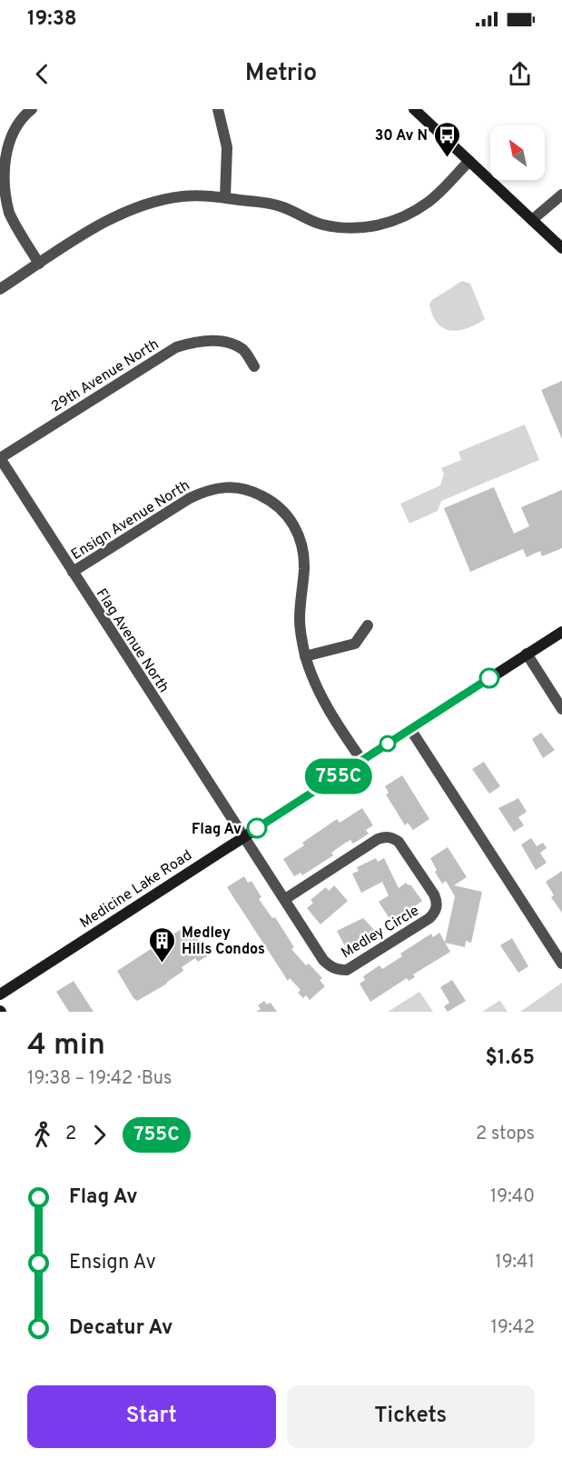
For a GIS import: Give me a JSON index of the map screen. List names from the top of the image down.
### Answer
{
  "streets": {
    "street": [
      "29th Avenue North",
      "Ensign Avenue North",
      "Flag Avenue North",
      "Medicine Lake Road",
      "Medley Circle"
    ]
  },
  "crossings": [
    ["29th Avenue North", "Flag Avenue North"],
    ["Ensign Avenue North", "Flag Avenue North"],
    ["Ensign Avenue North", "Medicine Lake Road"],
    ["Flag Avenue North", "Medicine Lake Road"],
    ["Flag Avenue North", "Medley Circle"],
    ["Medicine Lake Road", "Medley Circle"]
  ],
  "places": {
    "bus stop": ["30 Av N"],
    "other": ["Flag Av"],
    "building": ["Medley Hills Condos"]
  },
  "lines": ["bus line 755C"],
  "north": "top left",
  "page": {
    "status": "19:38",
    "header": "Metrio",
    "on_map": "755C",
    "heading": ["4 min", "19:38 – 19:42 · Bus", "$1.65"],
    "legs": ["2", "755C", "2 stops"],
    "list": [
      {
        "name": "Flag Av",
        "value": "19:40"
      },
      {
        "name": "Ensign Av",
        "value": "19:41"
      },
      {
        "name": "Decatur Av",
        "value": "19:42"
      }
    ],
    "buttons": ["Start", "Tickets"]
  }
}
